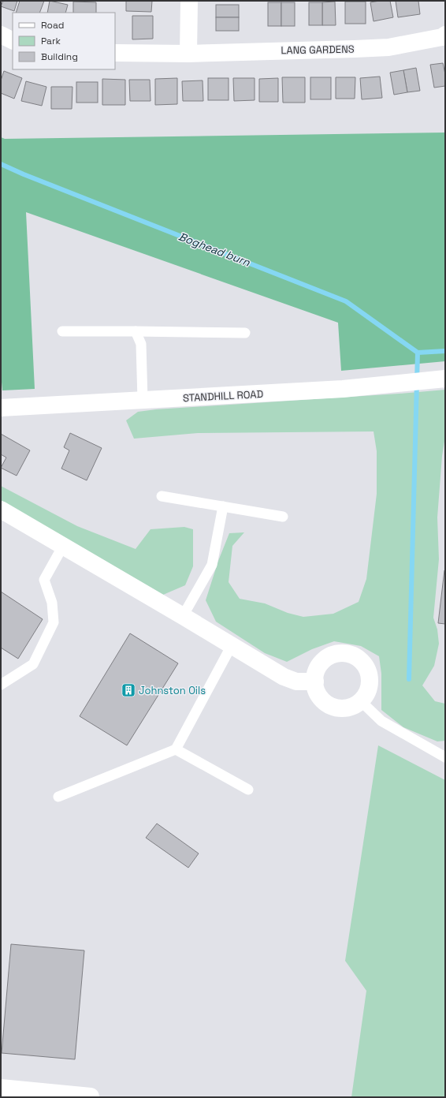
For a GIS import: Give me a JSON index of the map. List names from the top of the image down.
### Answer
{
  "streets": {
    "street": ["LANG GARDENS", "STANDHILL ROAD"]
  },
  "water": ["Boghead burn"],
  "places": {
    "building": ["Johnston Oils"]
  },
  "legend": ["Road", "Park", "Building"]
}
